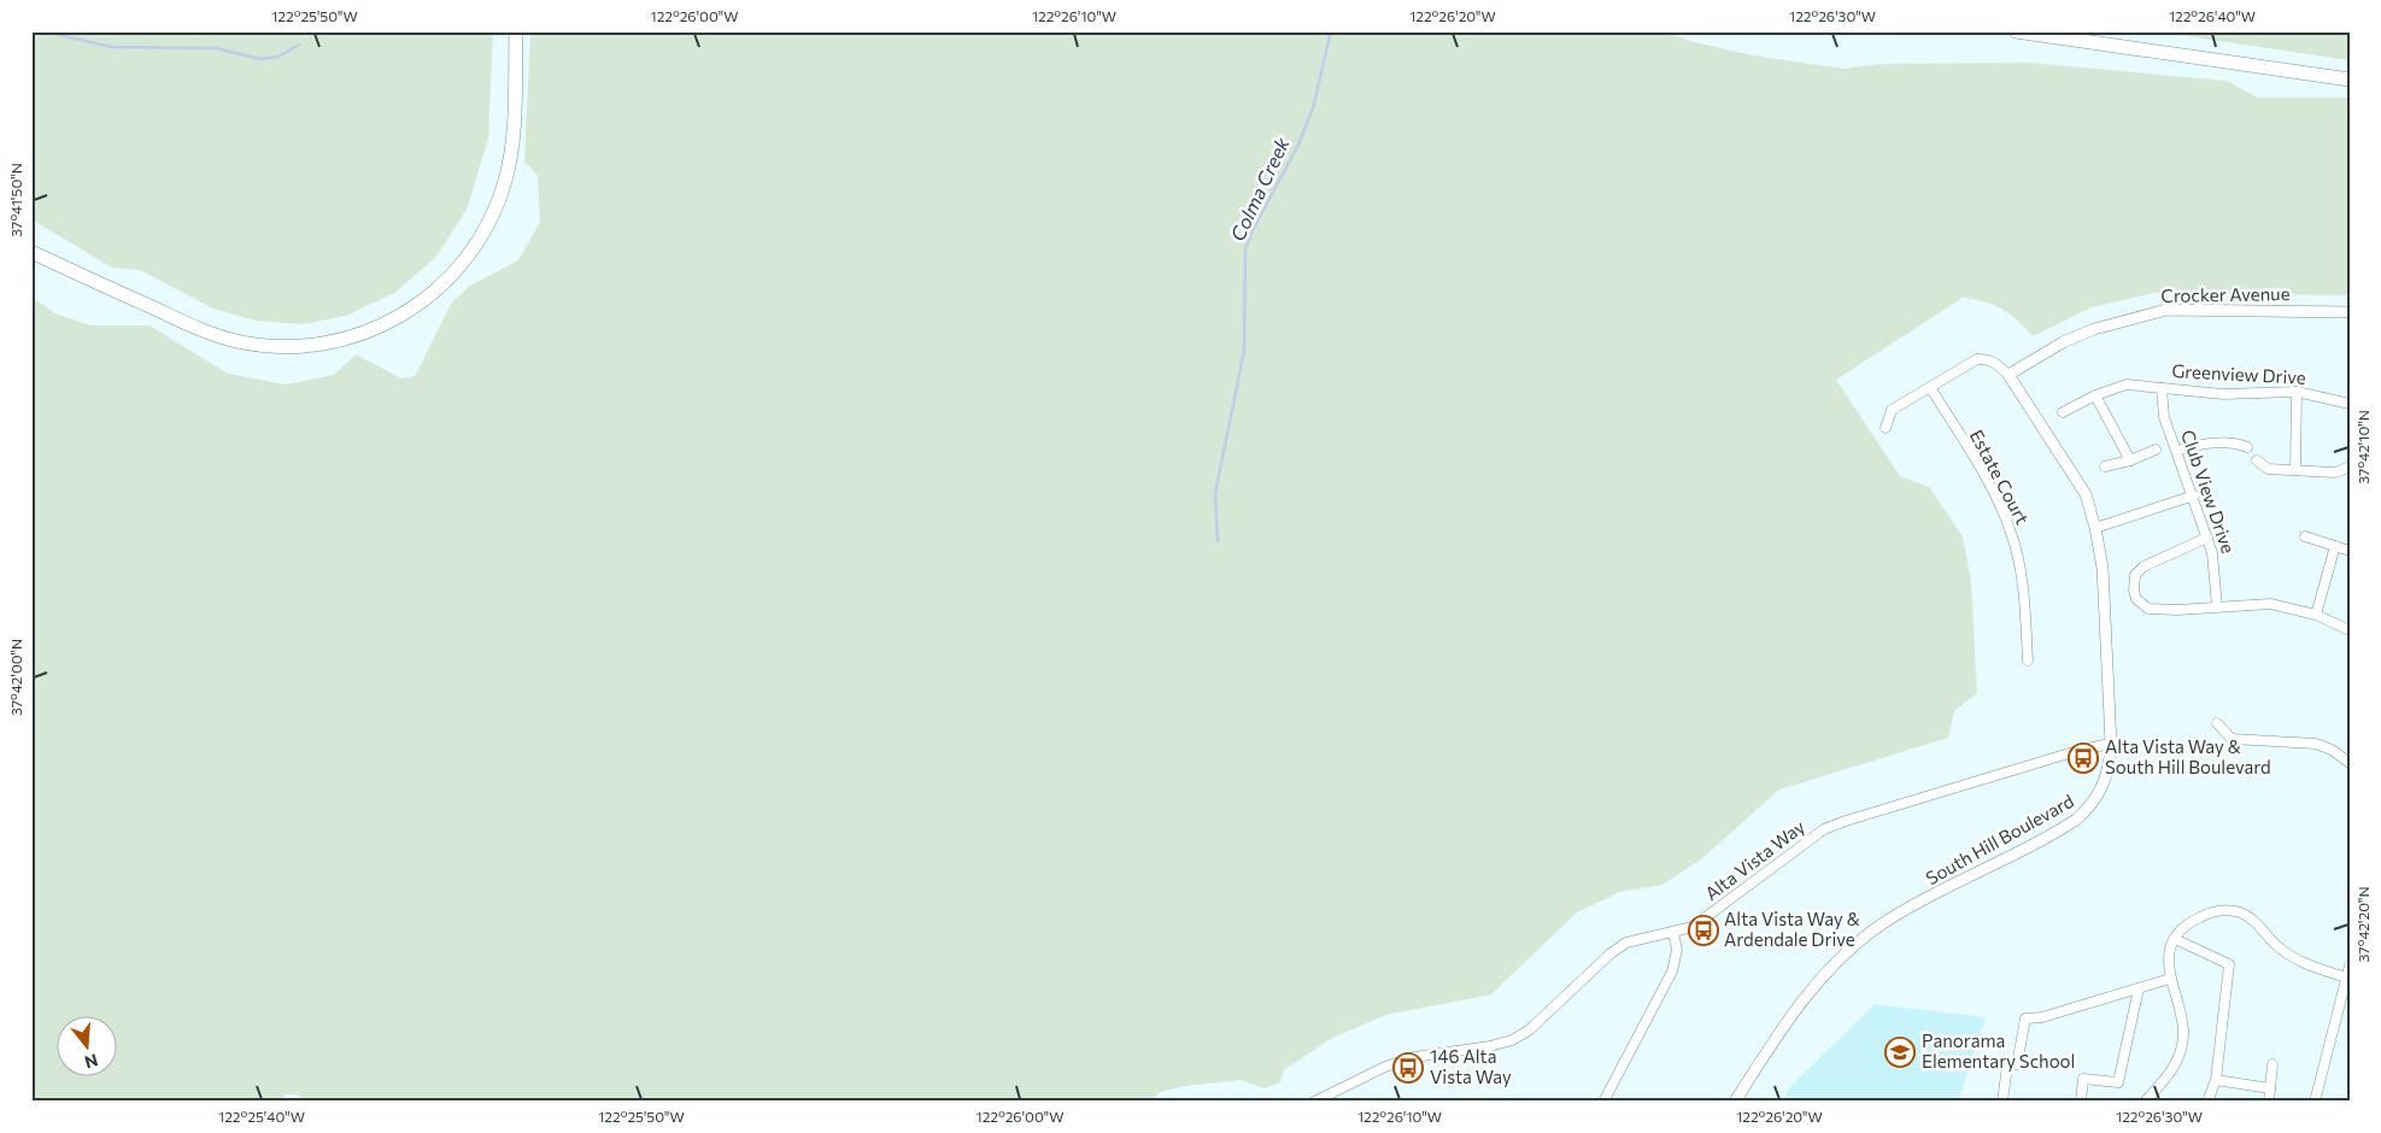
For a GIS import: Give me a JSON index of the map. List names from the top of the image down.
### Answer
{
  "streets": {
    "street": [
      "Crocker Avenue",
      "Greenview Drive",
      "Estate Court",
      "Club View Drive",
      "South Hill Boulevard",
      "Alta Vista Way"
    ]
  },
  "crossings": [
    ["Crocker Avenue", "South Hill Boulevard"],
    ["Greenview Drive", "Club View Drive"],
    ["South Hill Boulevard", "Alta Vista Way"]
  ],
  "water": ["Colma Creek"],
  "places": {
    "bus stop": ["Alta Vista Way & South Hill Boulevard", "Alta Vista Way & Ardendale Drive", "146 Alta Vista Way"],
    "school or university": ["Panorama Elementary School"]
  },
  "north": "bottom",
  "coordinates": [
    "122°25'50\"W",
    "122°26'00\"W",
    "122°26'10\"W",
    "122°26'20\"W",
    "122°26'30\"W",
    "122°26'40\"W",
    "37°41'50\"N",
    "37°42'10\"N",
    "37°42'00\"N",
    "37°42'20\"N",
    "122°25'40\"W"
  ]
}
